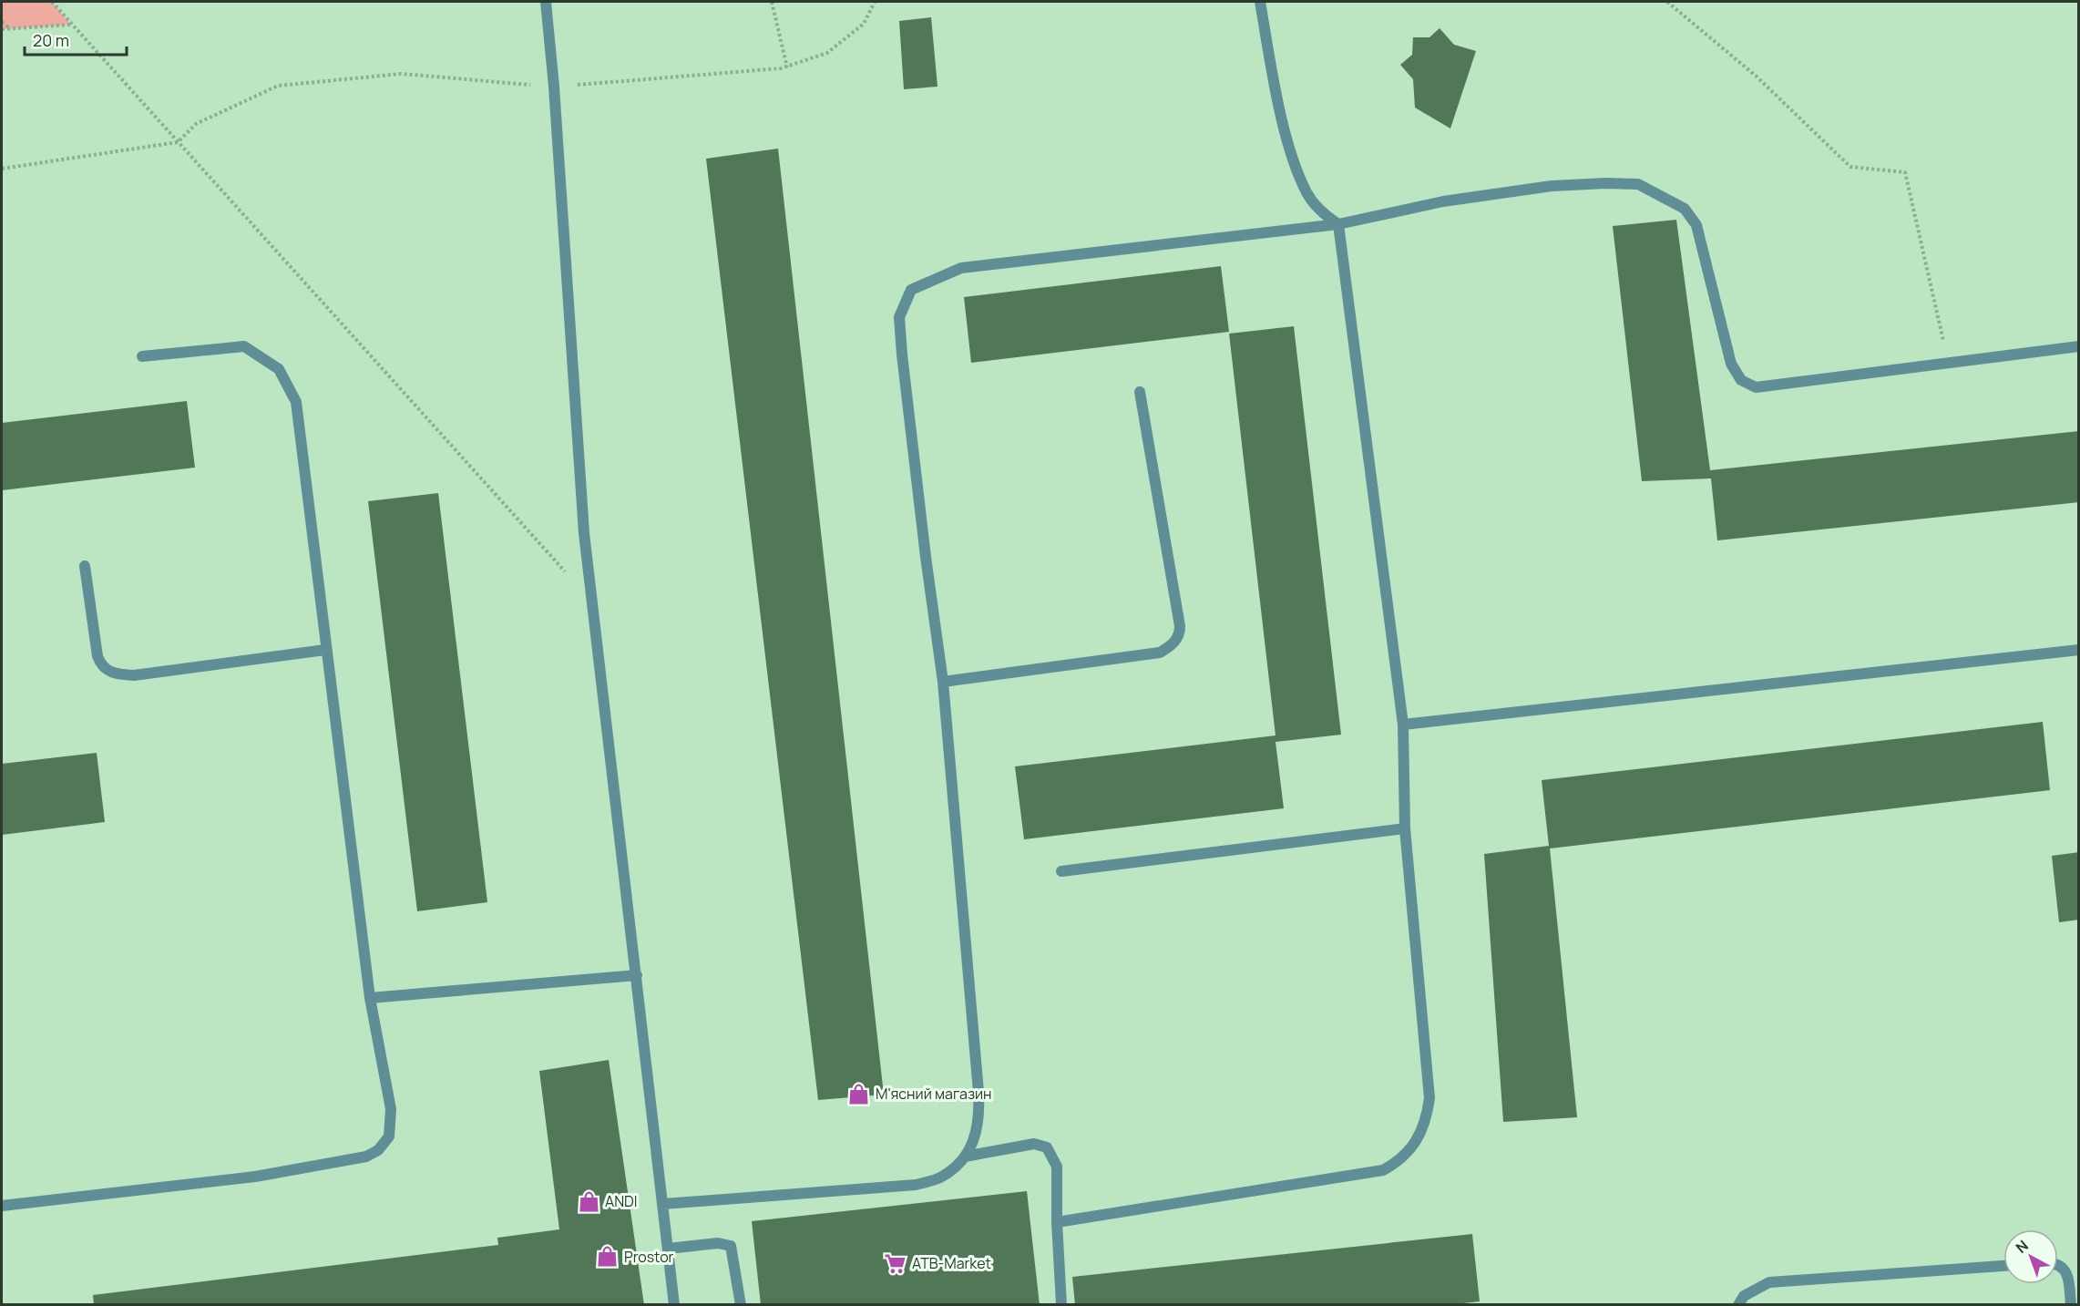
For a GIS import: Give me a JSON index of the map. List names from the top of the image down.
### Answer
{
  "places": {
    "shop": ["М'ясний магазин", "ANDI", "Prostor"],
    "supermarket": ["ATB-Market"]
  },
  "scale_bar": "20 m",
  "north": "top left"
}
